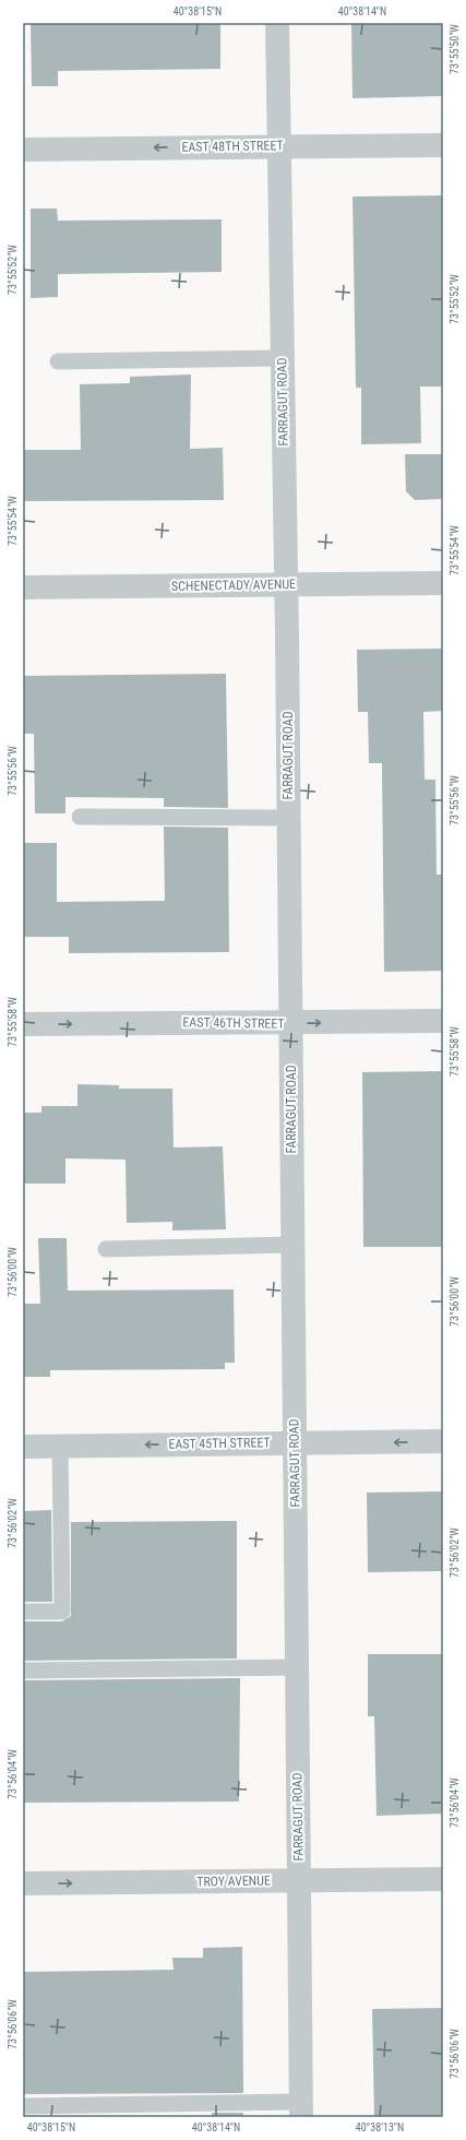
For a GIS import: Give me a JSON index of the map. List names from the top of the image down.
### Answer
{
  "streets": {
    "street": [
      "EAST 48TH STREET",
      "FARRAGUT ROAD",
      "SCHENECTADY AVENUE",
      "EAST 46TH STREET",
      "EAST 45TH STREET",
      "TROY AVENUE"
    ]
  },
  "crossings": [
    ["EAST 48TH STREET", "FARRAGUT ROAD"],
    ["FARRAGUT ROAD", "SCHENECTADY AVENUE"],
    ["FARRAGUT ROAD", "EAST 46TH STREET"],
    ["FARRAGUT ROAD", "EAST 45TH STREET"],
    ["FARRAGUT ROAD", "TROY AVENUE"]
  ],
  "one_way": [
    "EAST 48TH STREET",
    "EAST 46TH STREET",
    "EAST 45TH STREET",
    "TROY AVENUE"
  ],
  "coordinates": [
    "40°38'15\"N",
    "40°38'14\"N",
    "73°55'50\"W",
    "73°55'52\"W",
    "73°55'54\"W",
    "73°55'56\"W",
    "73°55'58\"W",
    "73°56'00\"W",
    "73°56'02\"W",
    "73°56'04\"W",
    "73°56'06\"W",
    "40°38'13\"N"
  ]
}
